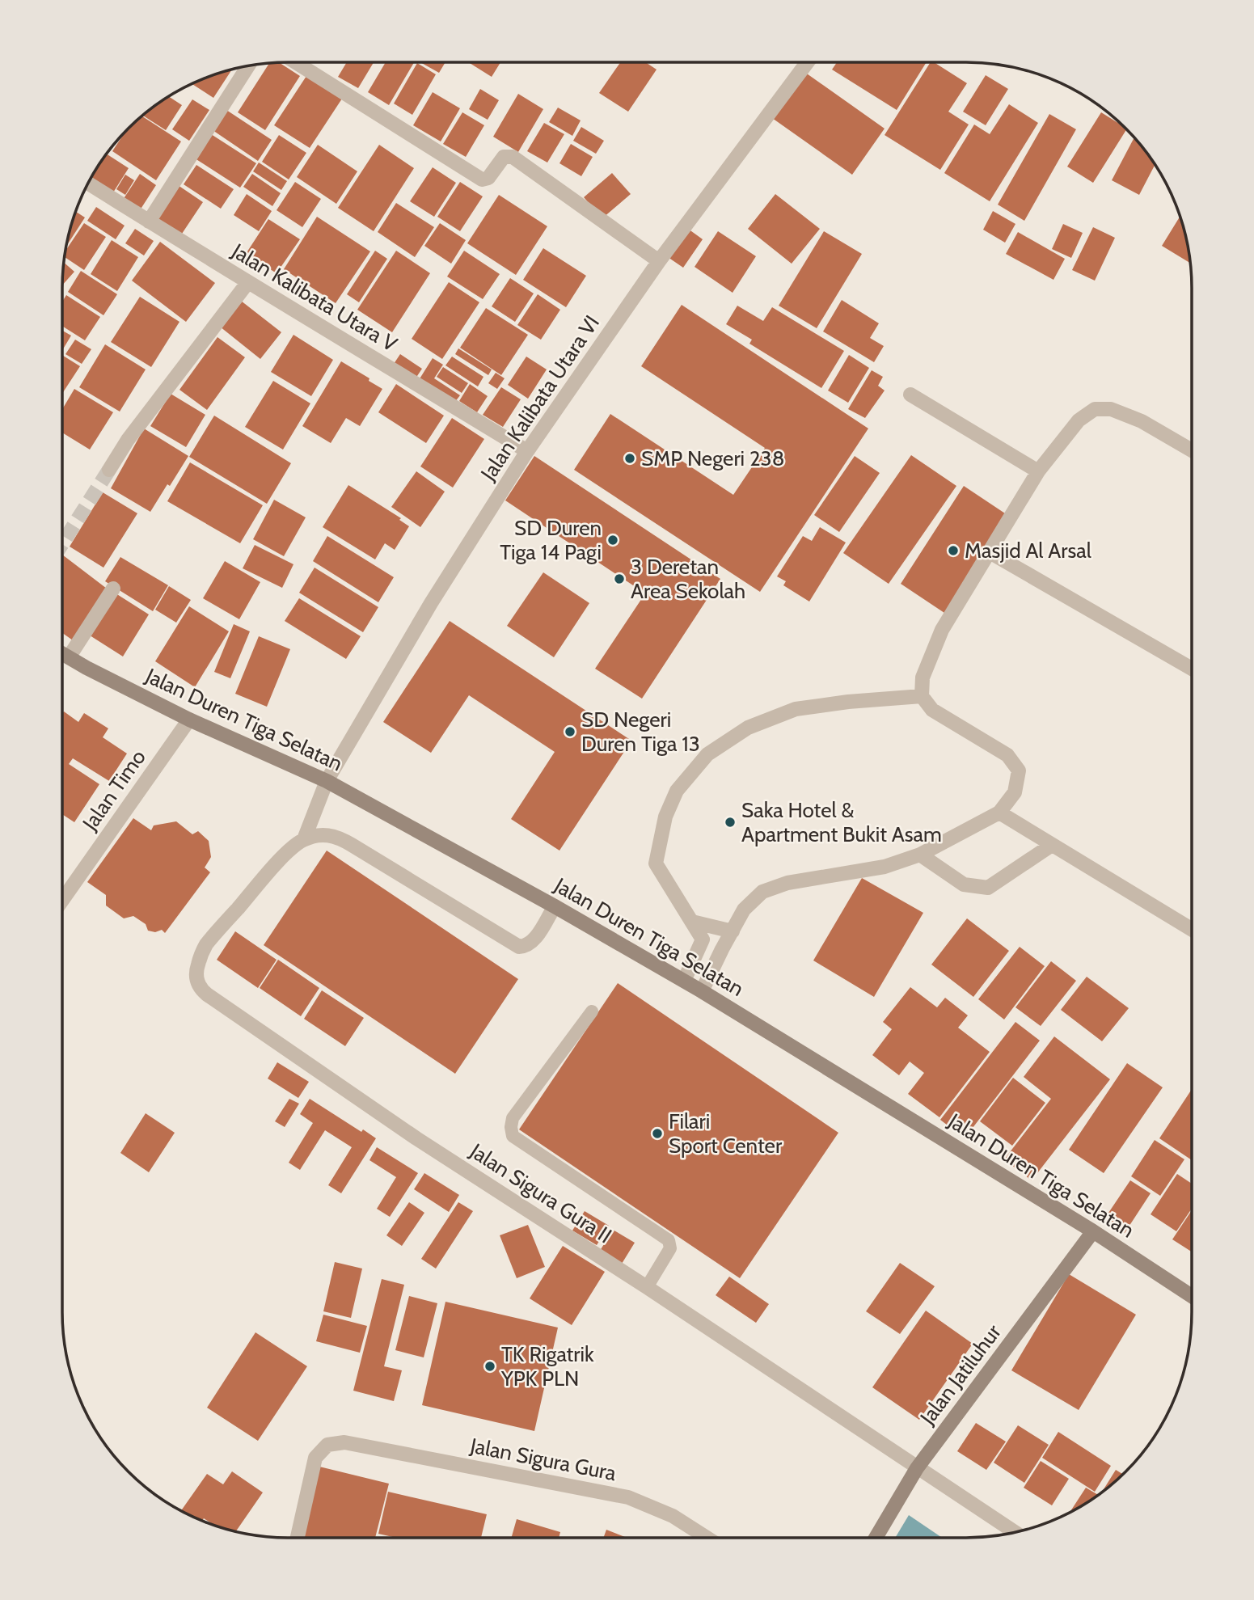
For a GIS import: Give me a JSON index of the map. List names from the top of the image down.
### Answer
{
  "streets": {
    "street": [
      "Jalan Kalibata Utara V",
      "Jalan Kalibata Utara VI",
      "Jalan Duren Tiga Selatan",
      "Jalan Timo",
      "Jalan Sigura Gura II",
      "Jalan Jatiluhur",
      "Jalan Sigura Gura"
    ]
  },
  "crossings": [
    ["Jalan Kalibata Utara V", "Jalan Kalibata Utara VI"],
    ["Jalan Kalibata Utara VI", "Jalan Duren Tiga Selatan"],
    ["Jalan Kalibata Utara VI", "Jalan Sigura Gura II"],
    ["Jalan Duren Tiga Selatan", "Jalan Timo"],
    ["Jalan Duren Tiga Selatan", "Jalan Sigura Gura II"],
    ["Jalan Duren Tiga Selatan", "Jalan Jatiluhur"],
    ["Jalan Sigura Gura II", "Jalan Jatiluhur"]
  ],
  "places": [
    "SMP Negeri 238",
    "SD Duren Tiga 14 Pagi",
    "Masjid Al Arsal",
    "3 Deretan Area Sekolah",
    "SD Negeri Duren Tiga 13",
    "Saka Hotel & Apartment Bukit Asam",
    "Filari Sport Center",
    "TK Rigatrik YPK PLN"
  ]
}
